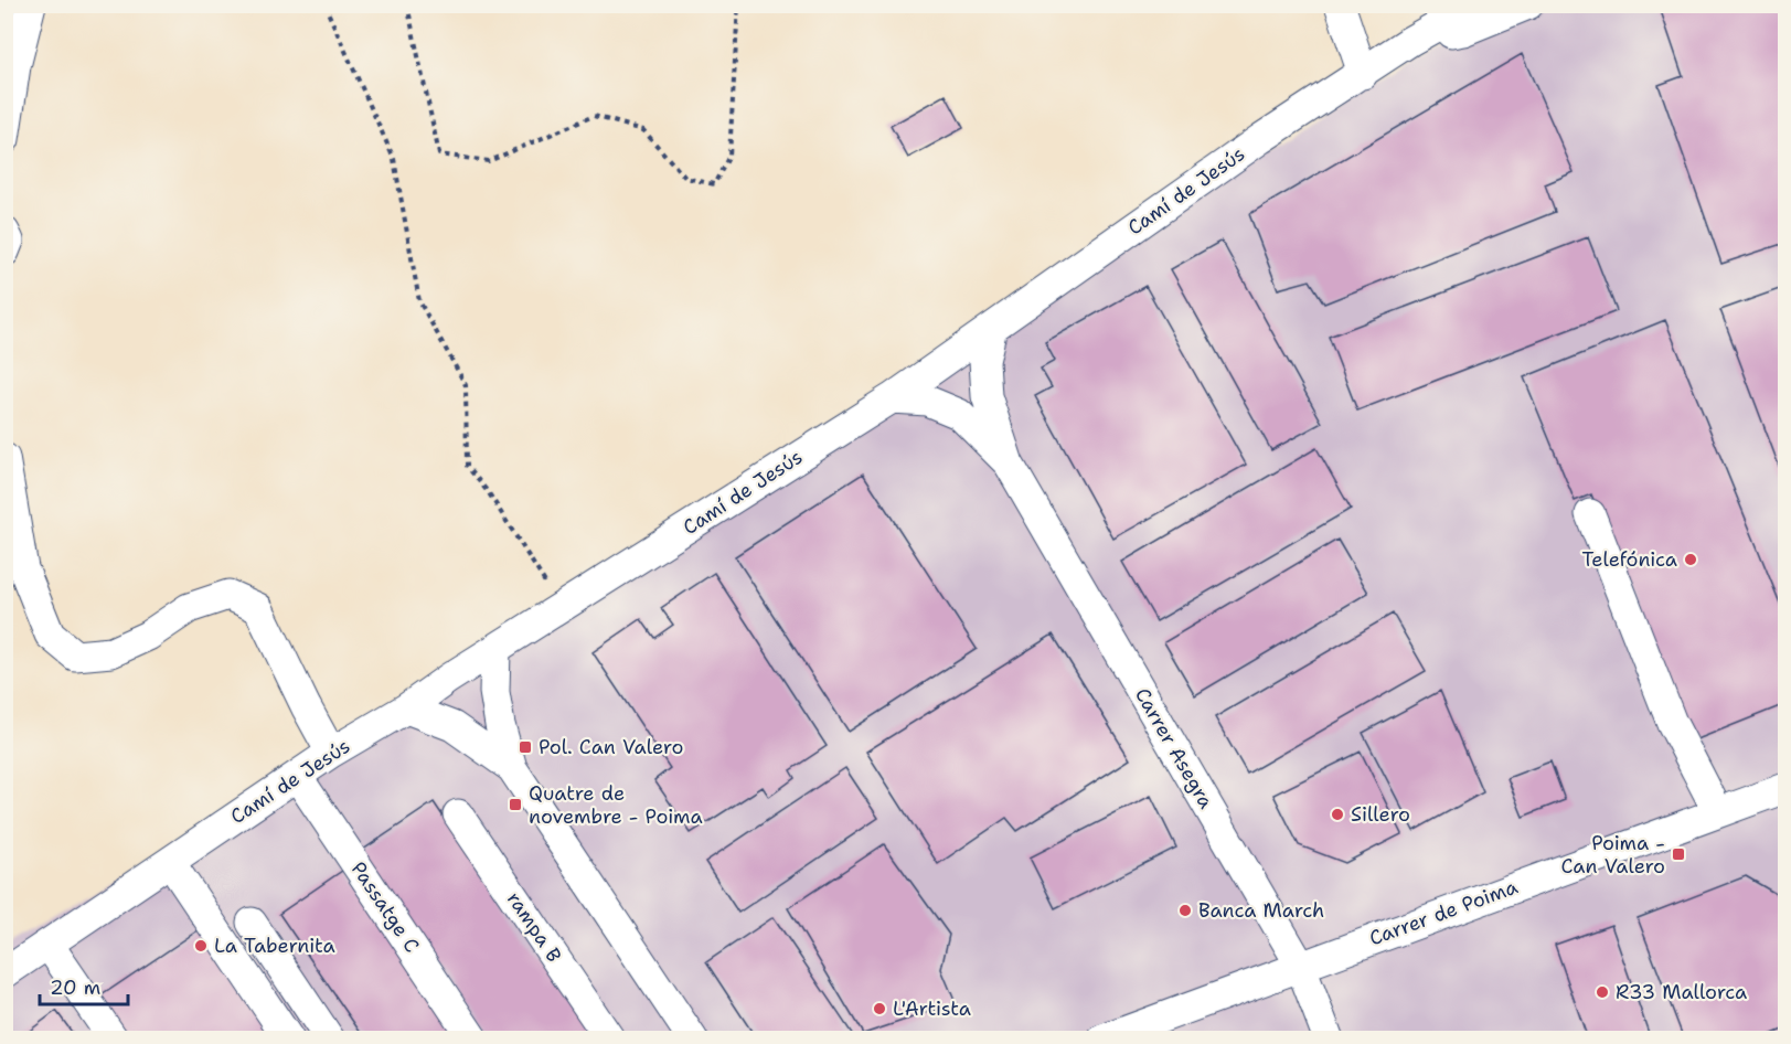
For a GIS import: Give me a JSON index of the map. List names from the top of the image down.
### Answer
{
  "streets": {
    "street": [
      "Camí de Jesús",
      "Carrer Asegra",
      "Passatge C",
      "Carrer de Poima",
      "rampa B"
    ]
  },
  "crossings": [
    ["Camí de Jesús", "Passatge C"],
    ["Carrer Asegra", "Carrer de Poima"]
  ],
  "places": {
    "other": [
      "Telefónica",
      "Sillero",
      "Banca March",
      "La Tabernita",
      "R33 Mallorca",
      "L'Artista"
    ],
    "transit": ["Pol. Can Valero", "Quatre de novembre - Poima", "Poima - Can Valero"]
  },
  "scale_bar": "20 m"
}
